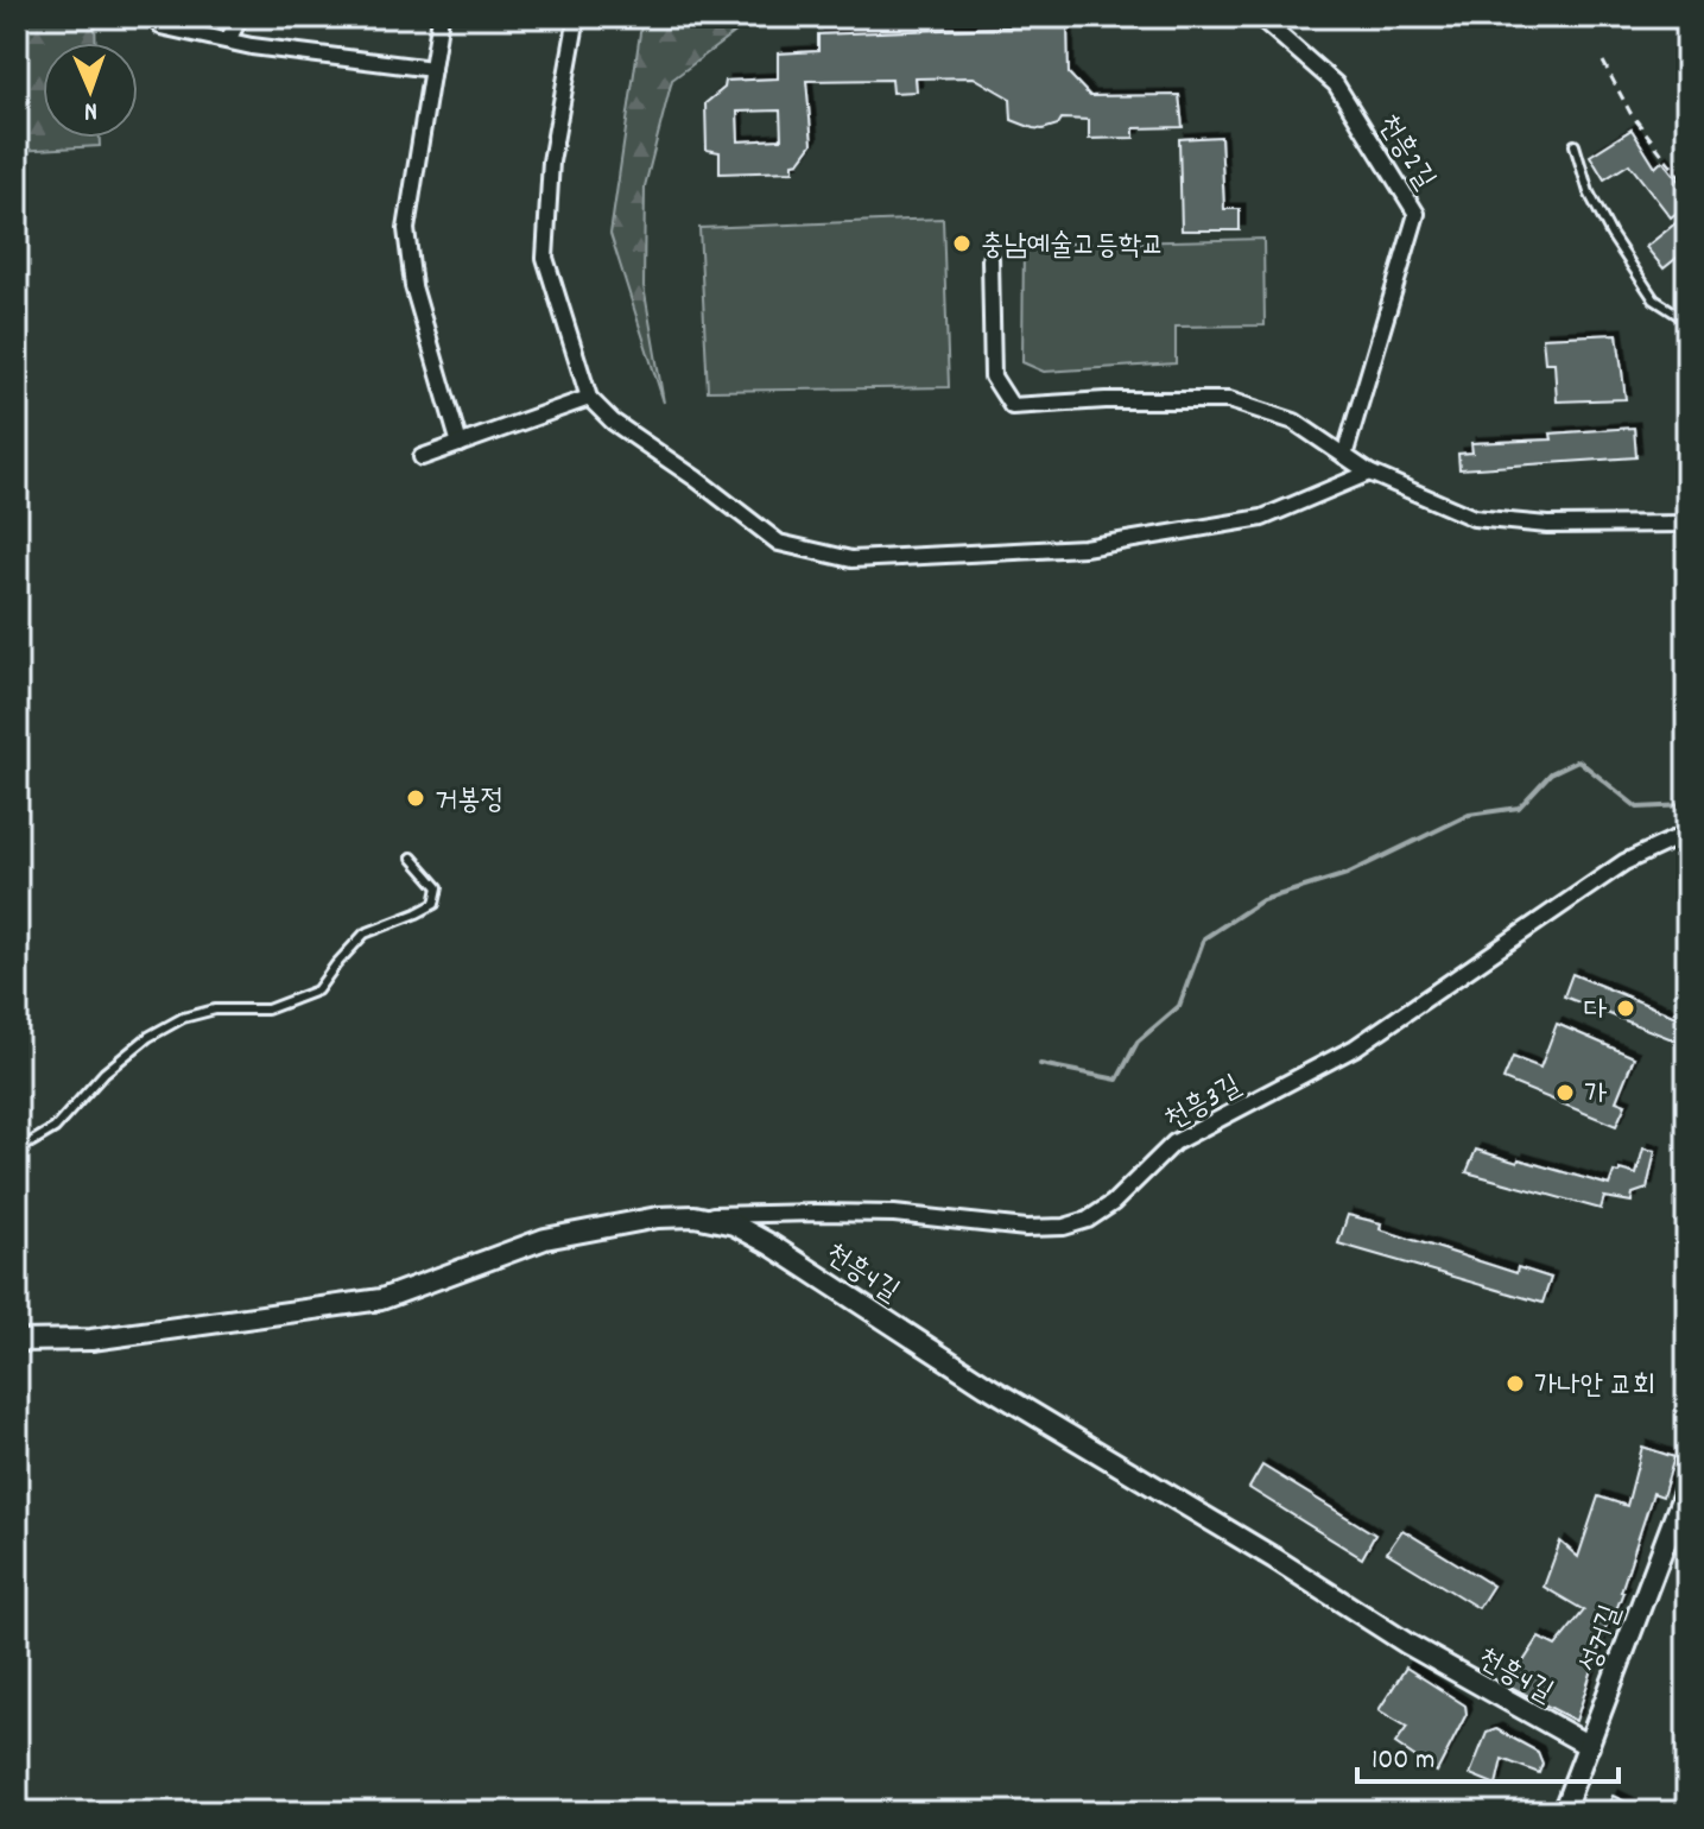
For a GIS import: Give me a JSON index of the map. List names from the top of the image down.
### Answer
{
  "streets": {
    "street": [
      "천흥2길",
      "천흥3길",
      "천흥4길",
      "성거길"
    ]
  },
  "crossings": [
    ["천흥3길", "천흥4길"],
    ["천흥4길", "성거길"]
  ],
  "places": [
    "충남예술고등학교",
    "거봉정",
    "다",
    "가",
    "가나안 교회"
  ],
  "scale_bar": "100 m",
  "north": "bottom"
}
